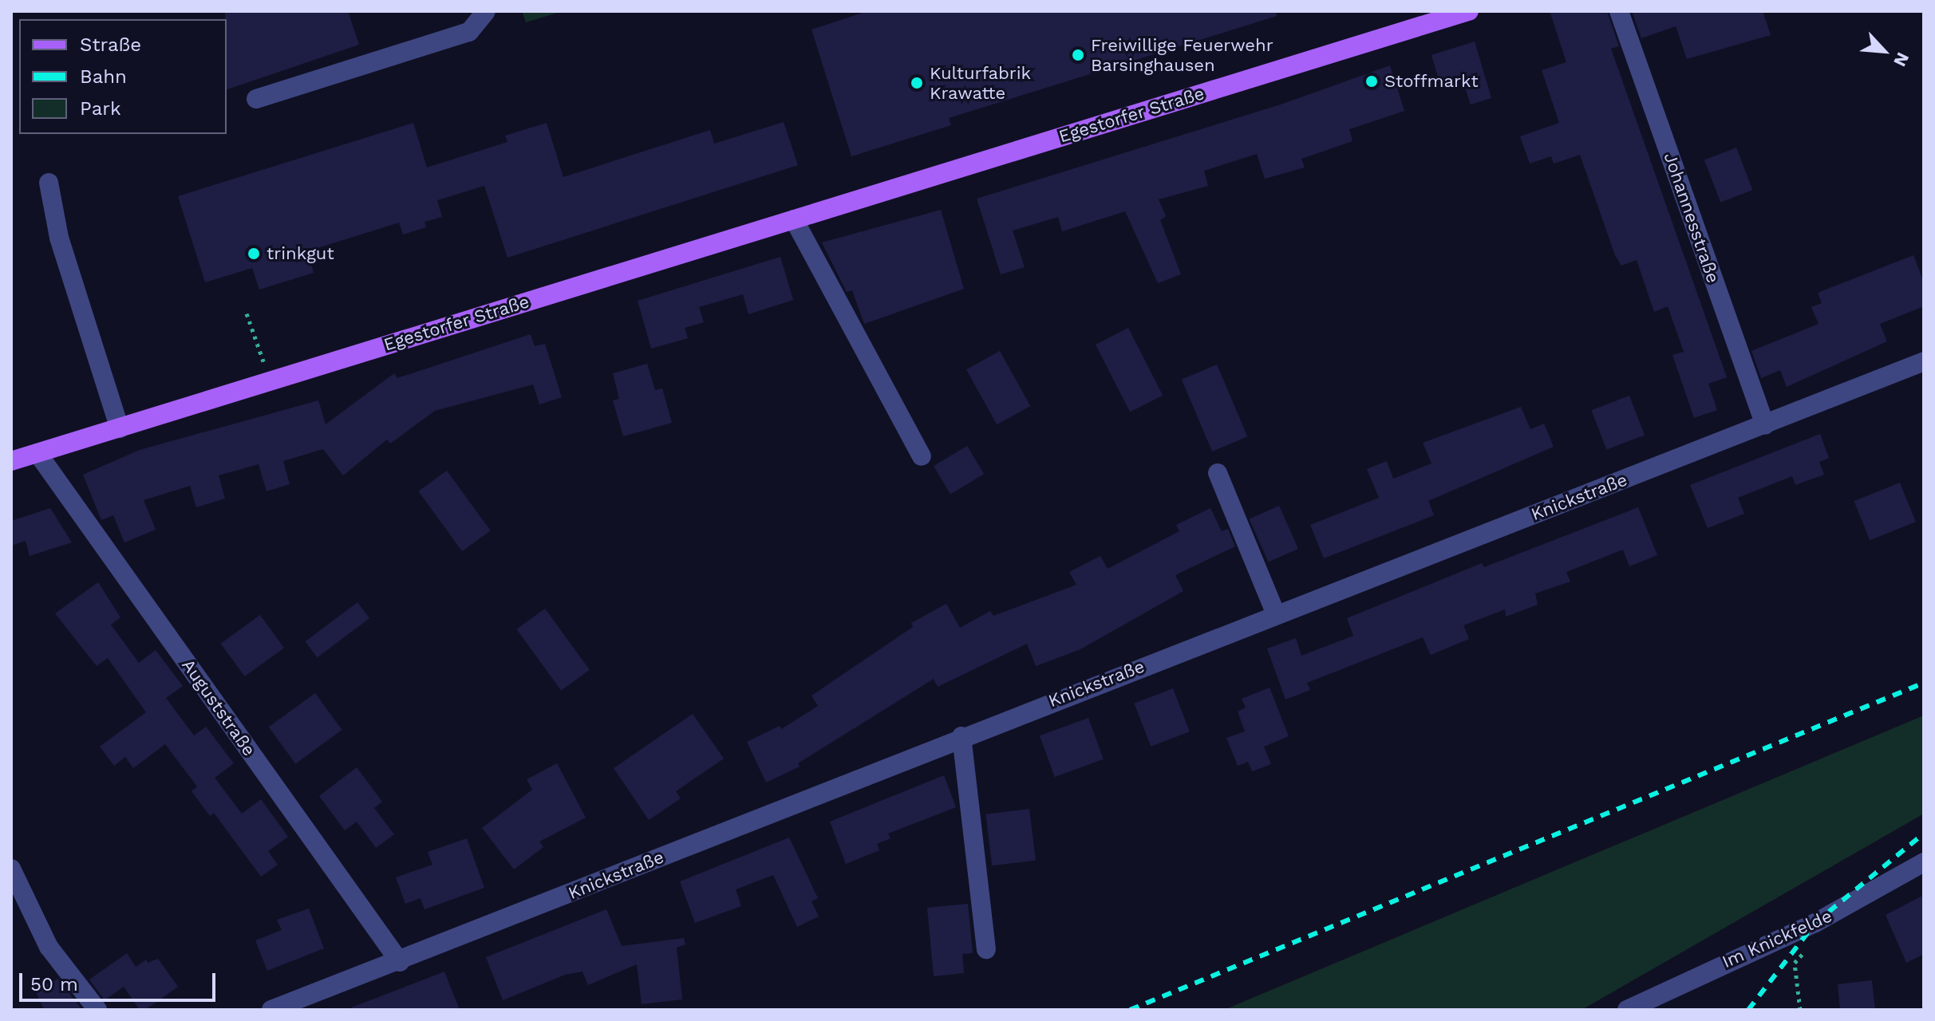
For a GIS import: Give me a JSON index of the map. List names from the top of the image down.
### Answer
{
  "streets": {
    "main road": ["Egestorfer Straße"],
    "street": [
      "Johannesstraße",
      "Knickstraße",
      "Auguststraße",
      "Im Knickfelde"
    ]
  },
  "crossings": [
    ["Egestorfer Straße", "Auguststraße"],
    ["Johannesstraße", "Knickstraße"],
    ["Knickstraße", "Auguststraße"]
  ],
  "places": [
    "Freiwillige Feuerwehr Barsinghausen",
    "Stoffmarkt",
    "Kulturfabrik Krawatte",
    "trinkgut"
  ],
  "legend": ["Straße", "Bahn", "Park"],
  "scale_bar": "50 m",
  "north": "bottom right"
}
